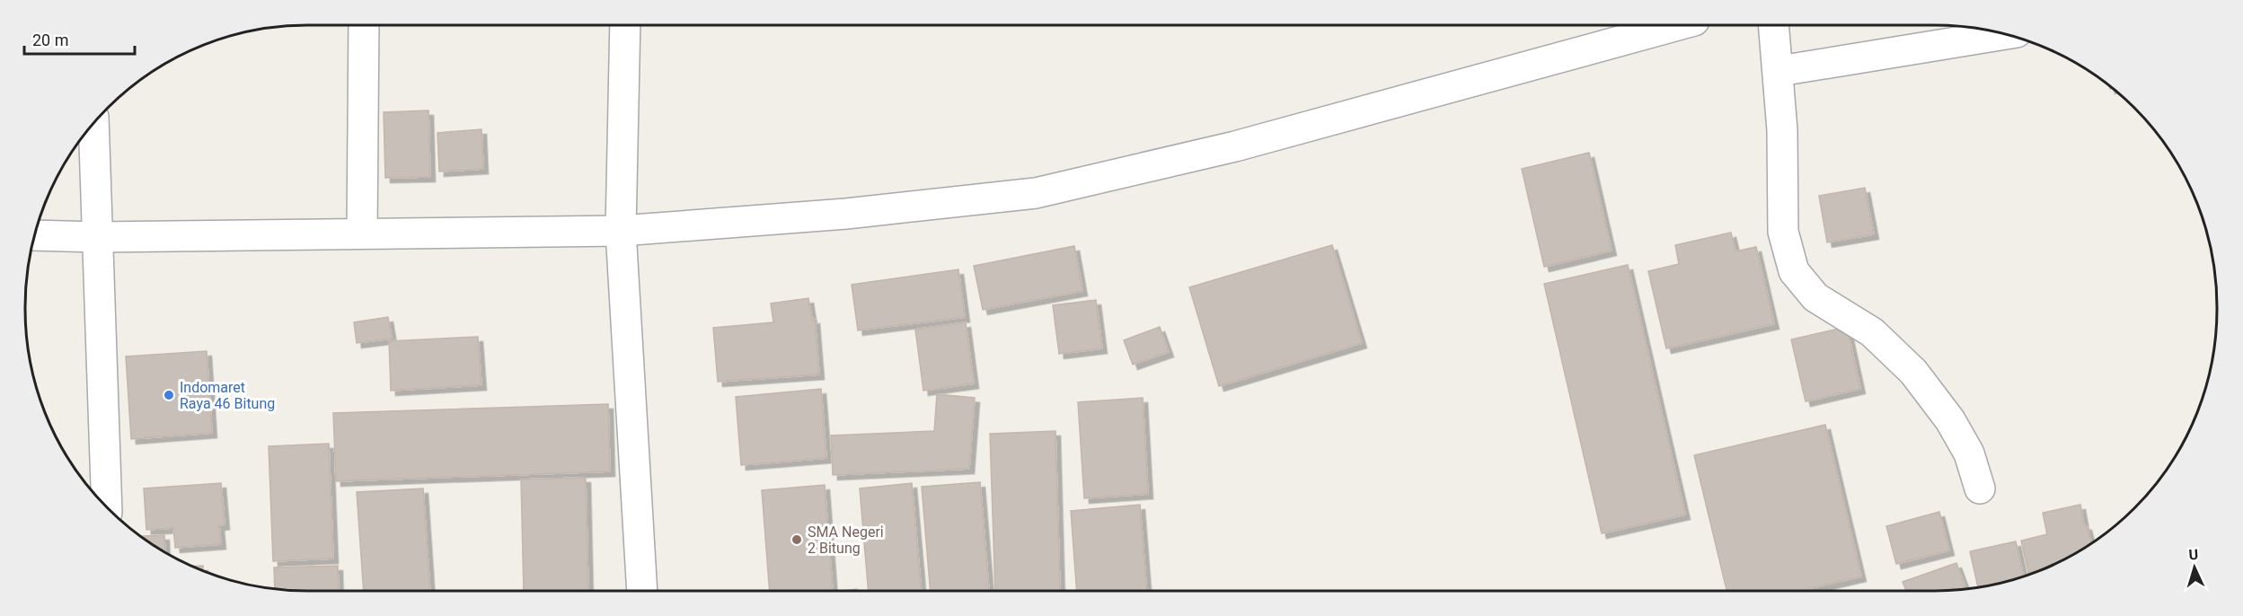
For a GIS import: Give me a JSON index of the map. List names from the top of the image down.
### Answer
{
  "places": ["Indomaret Raya 46 Bitung", "SMA Negeri 2 Bitung"],
  "scale_bar": "20 m",
  "north": "top"
}
